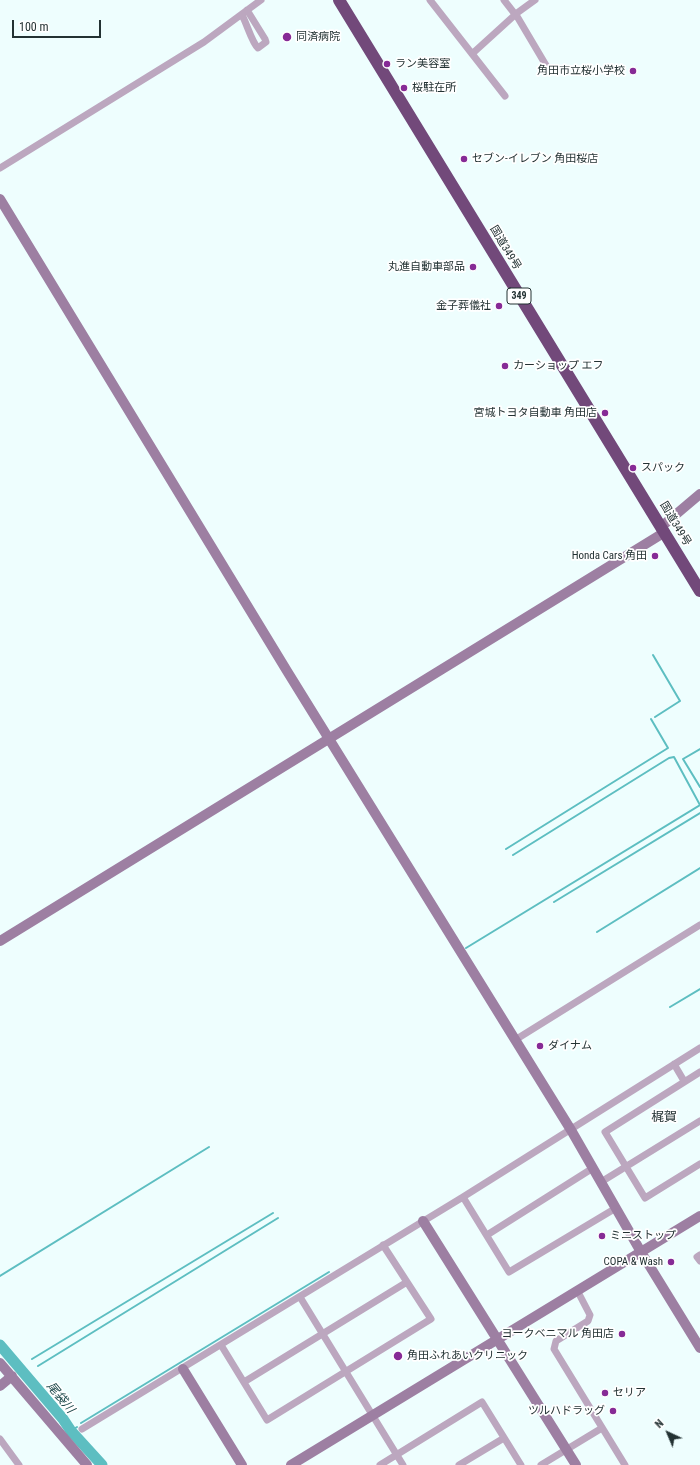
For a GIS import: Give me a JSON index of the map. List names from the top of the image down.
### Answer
{
  "streets": {
    "highway": ["国道349号", "349"]
  },
  "districts": ["梶賀"],
  "water": ["尾袋川"],
  "places": [
    "同済病院",
    "ラン美容室",
    "角田市立桜小学校",
    "桜駐在所",
    "セブン-イレブン 角田桜店",
    "丸進自動車部品",
    "金子葬儀社",
    "カーショップ エフ",
    "宮城トヨタ自動車 角田店",
    "スパック",
    "Honda Cars 角田",
    "ダイナム",
    "ミニストップ",
    "COPA & Wash",
    "ヨークベニマル 角田店",
    "角田ふれあいクリニック",
    "セリア",
    "ツルハドラッグ"
  ],
  "scale_bar": "100 m",
  "north": "top left"
}
